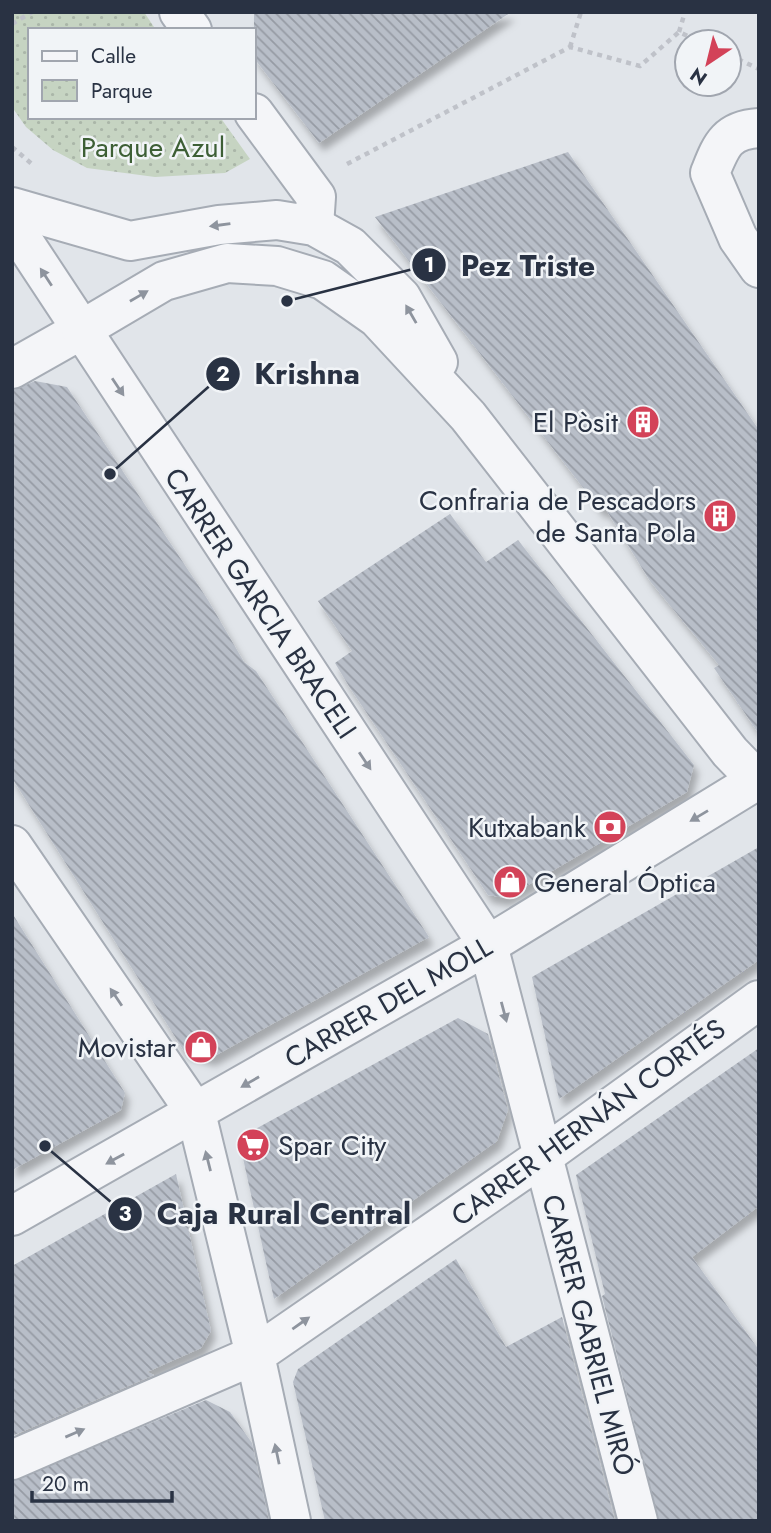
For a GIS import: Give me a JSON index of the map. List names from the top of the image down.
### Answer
{
  "streets": {
    "street": [
      "CARRER GARCIA BRACELI",
      "CARRER DEL MOLL",
      "CARRER HERNÁN CORTÉS",
      "CARRER GABRIEL MIRÓ"
    ]
  },
  "crossings": [
    ["CARRER GARCIA BRACELI", "CARRER DEL MOLL"],
    ["CARRER GARCIA BRACELI", "CARRER GABRIEL MIRÓ"],
    ["CARRER DEL MOLL", "CARRER GABRIEL MIRÓ"],
    ["CARRER HERNÁN CORTÉS", "CARRER GABRIEL MIRÓ"]
  ],
  "one_way": ["CARRER DEL MOLL", "CARRER HERNÁN CORTÉS"],
  "parks": ["Parque Azul"],
  "places": {
    "other": ["Pez Triste", "Krishna", "Caja Rural Central"],
    "building": ["El Pòsit", "Confraria de Pescadors de Santa Pola"],
    "bank": ["Kutxabank"],
    "shop": ["General Óptica", "Movistar"],
    "supermarket": ["Spar City"]
  },
  "legend": ["Calle", "Parque"],
  "scale_bar": "20 m",
  "north": "bottom left"
}
